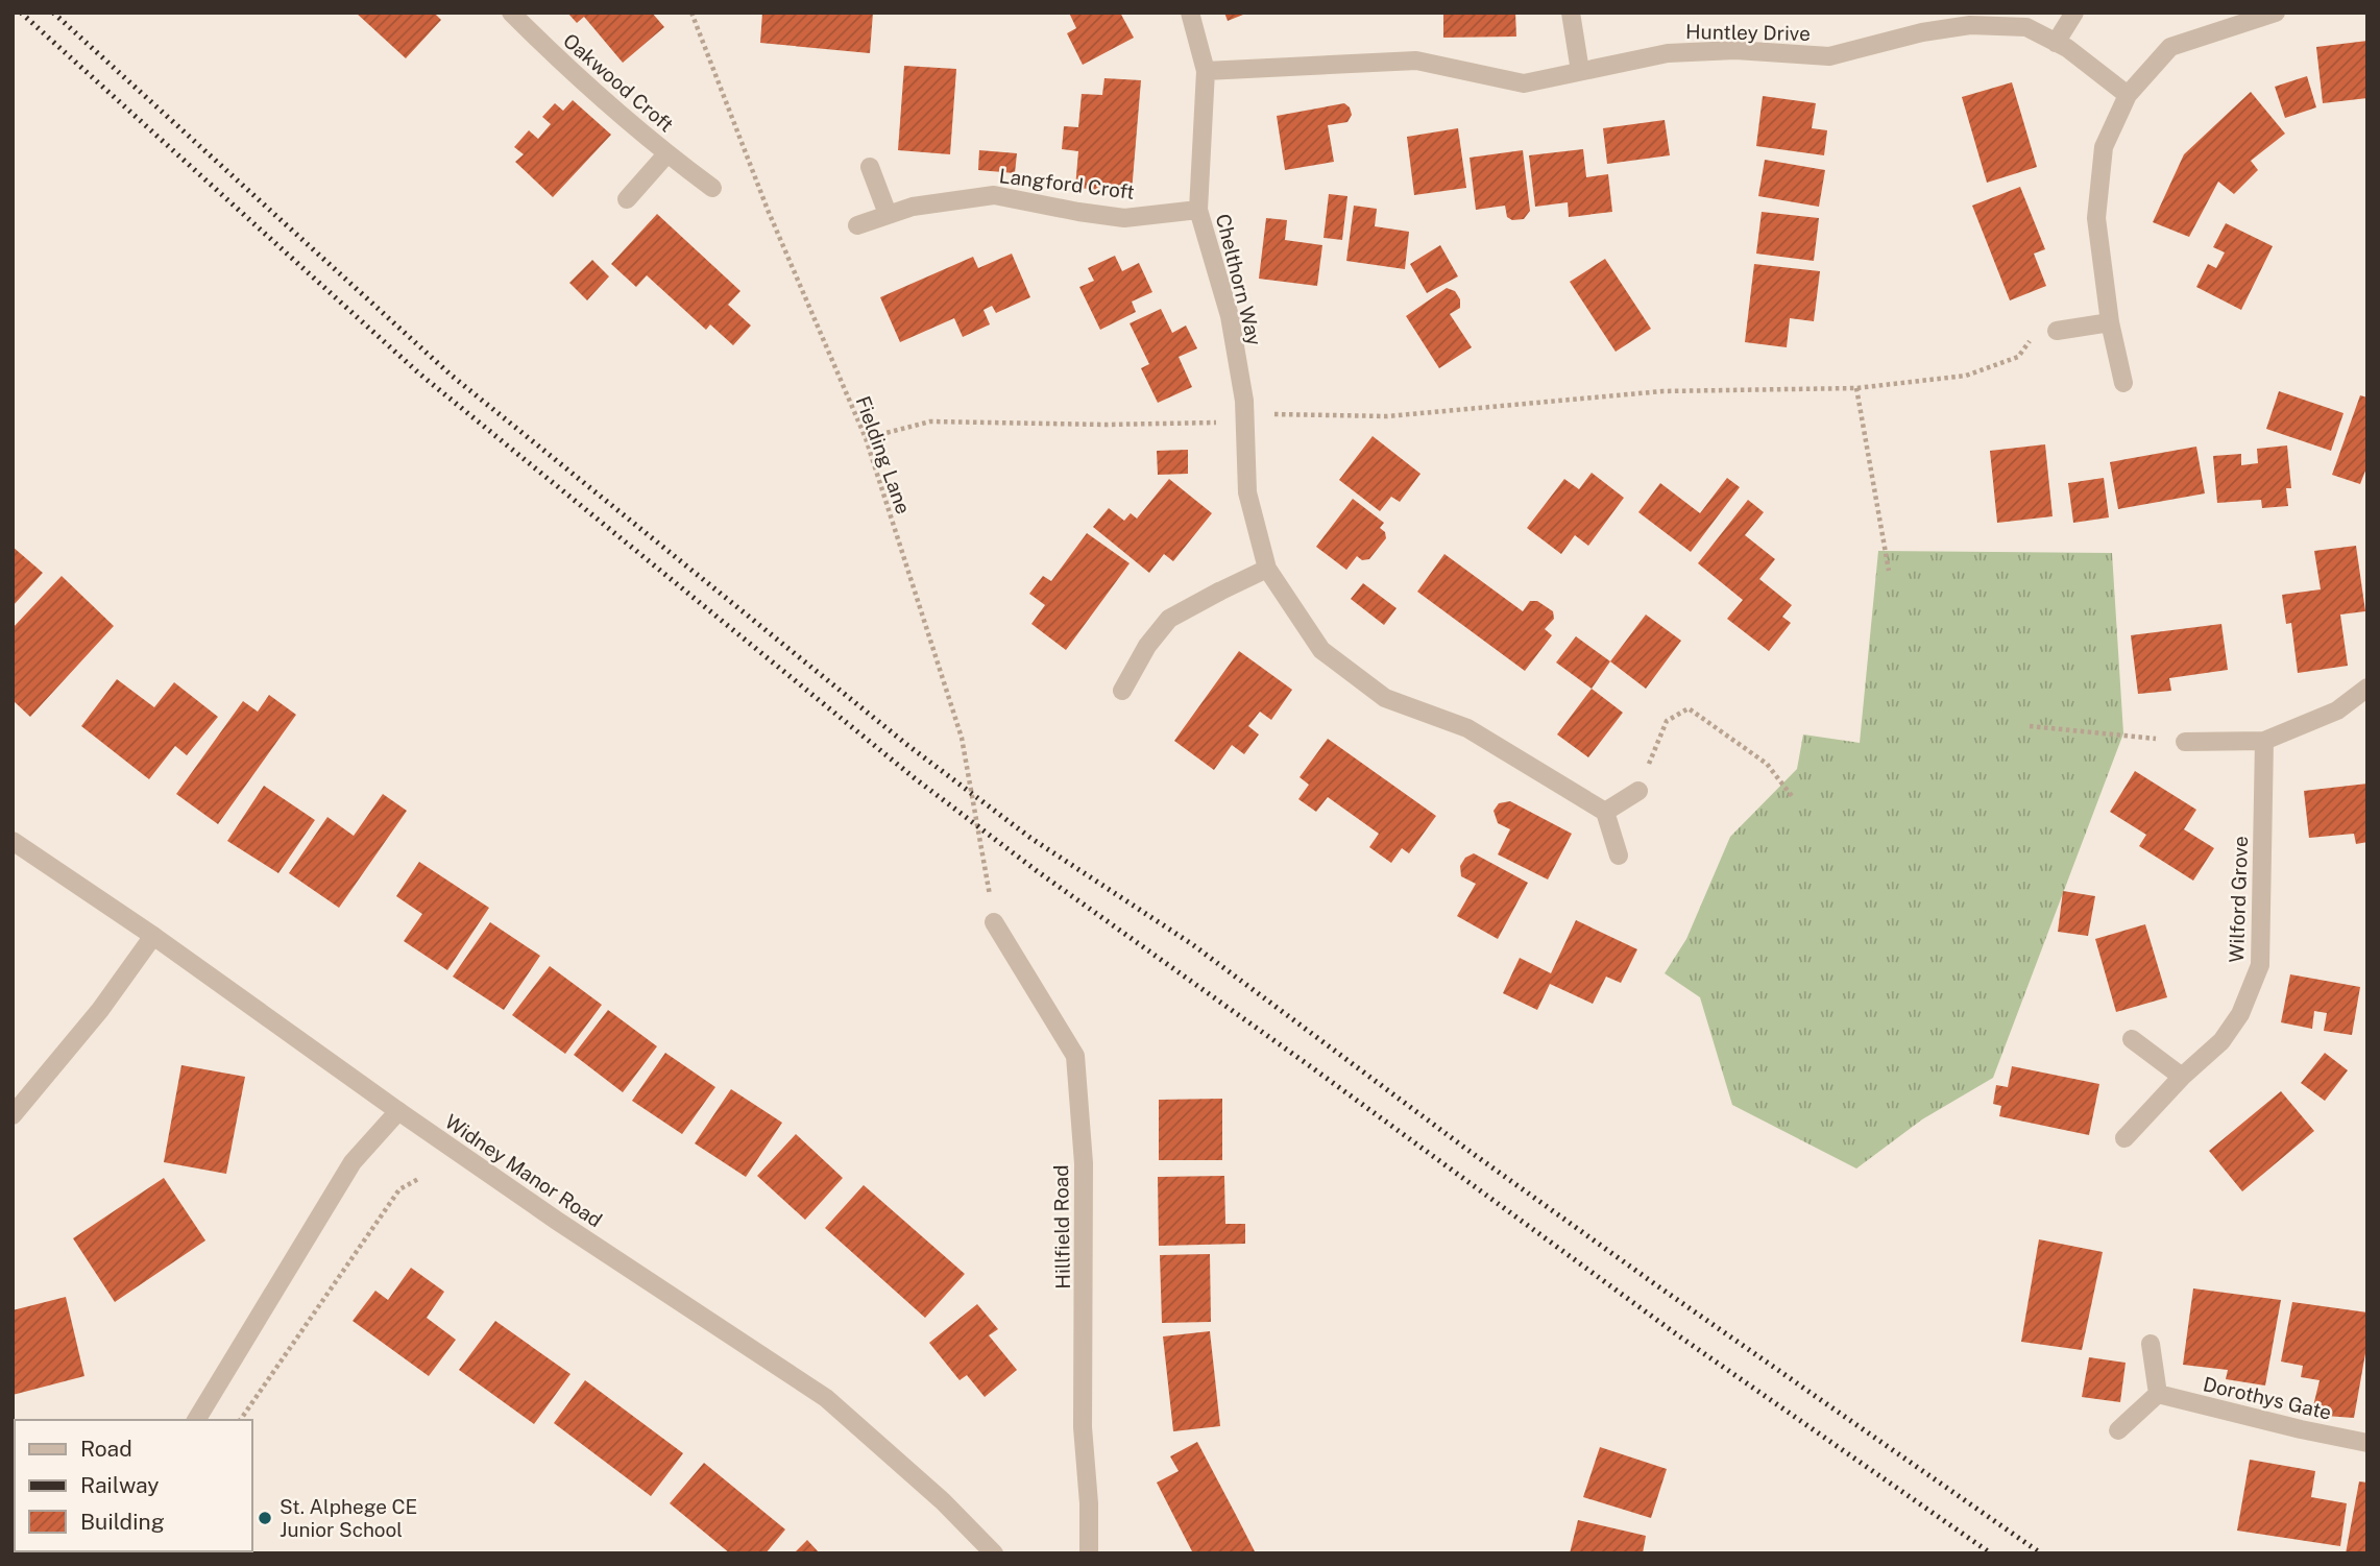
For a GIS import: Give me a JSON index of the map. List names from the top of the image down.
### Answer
{
  "streets": {
    "street": [
      "Huntley Drive",
      "Oakwood Croft",
      "Langford Croft",
      "Chelthorn Way",
      "Wilford Grove",
      "Widney Manor Road",
      "Hillfield Road",
      "Dorothys Gate"
    ],
    "path": ["Fielding Lane"]
  },
  "crossings": [
    ["Langford Croft", "Chelthorn Way"],
    ["Fielding Lane", "Hillfield Road"]
  ],
  "places": ["St. Alphege CE Junior School"],
  "legend": ["Road", "Railway", "Building"]
}
